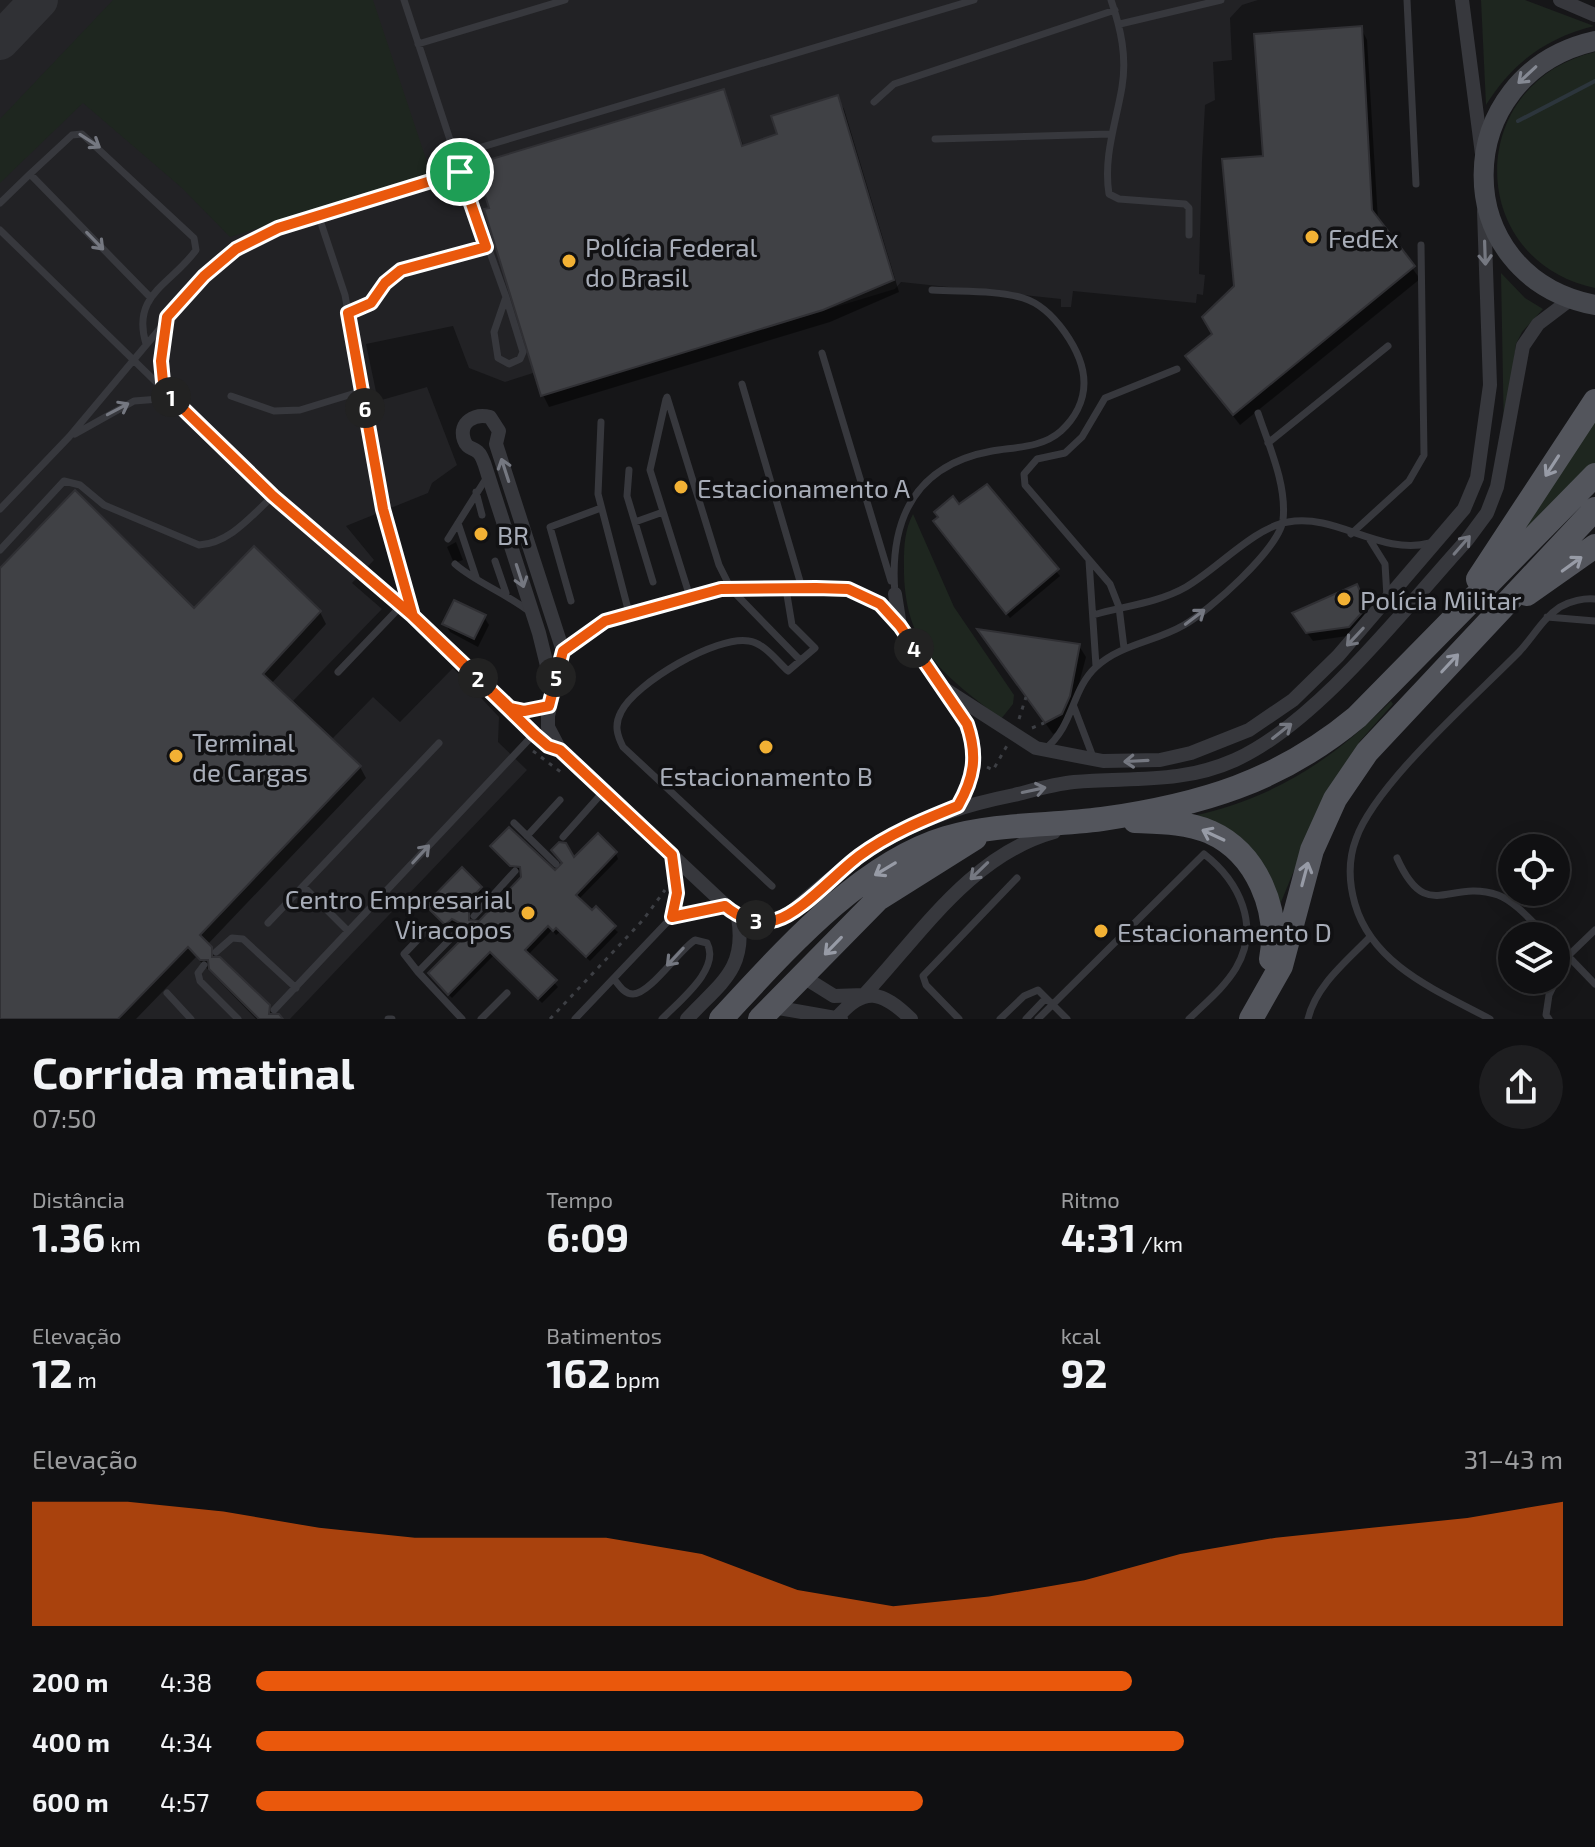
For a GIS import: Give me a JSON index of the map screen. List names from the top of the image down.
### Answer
{
  "places": [
    "FedEx",
    "Polícia Federal do Brasil",
    "Estacionamento A",
    "BR",
    "Polícia Militar",
    "Estacionamento B",
    "Terminal de Cargas",
    "Centro Empresarial Viracopos",
    "Estacionamento D"
  ],
  "page": {
    "pins": [
      "1",
      "6",
      "4",
      "5",
      "2",
      "3"
    ],
    "heading": ["Corrida matinal", "07:50"],
    "stats": [
      ["Distância", "1.36 km"],
      ["Tempo", "6:09"],
      ["Ritmo", "4:31 /km"],
      ["Elevação", "12 m"],
      ["Batimentos", "162 bpm"],
      ["kcal", "92"]
    ],
    "chart": ["Elevação", "31–43 m"],
    "list": [
      {
        "name": "200 m",
        "note": "4:38"
      },
      {
        "name": "400 m",
        "note": "4:34"
      },
      {
        "name": "600 m",
        "note": "4:57"
      }
    ]
  }
}
